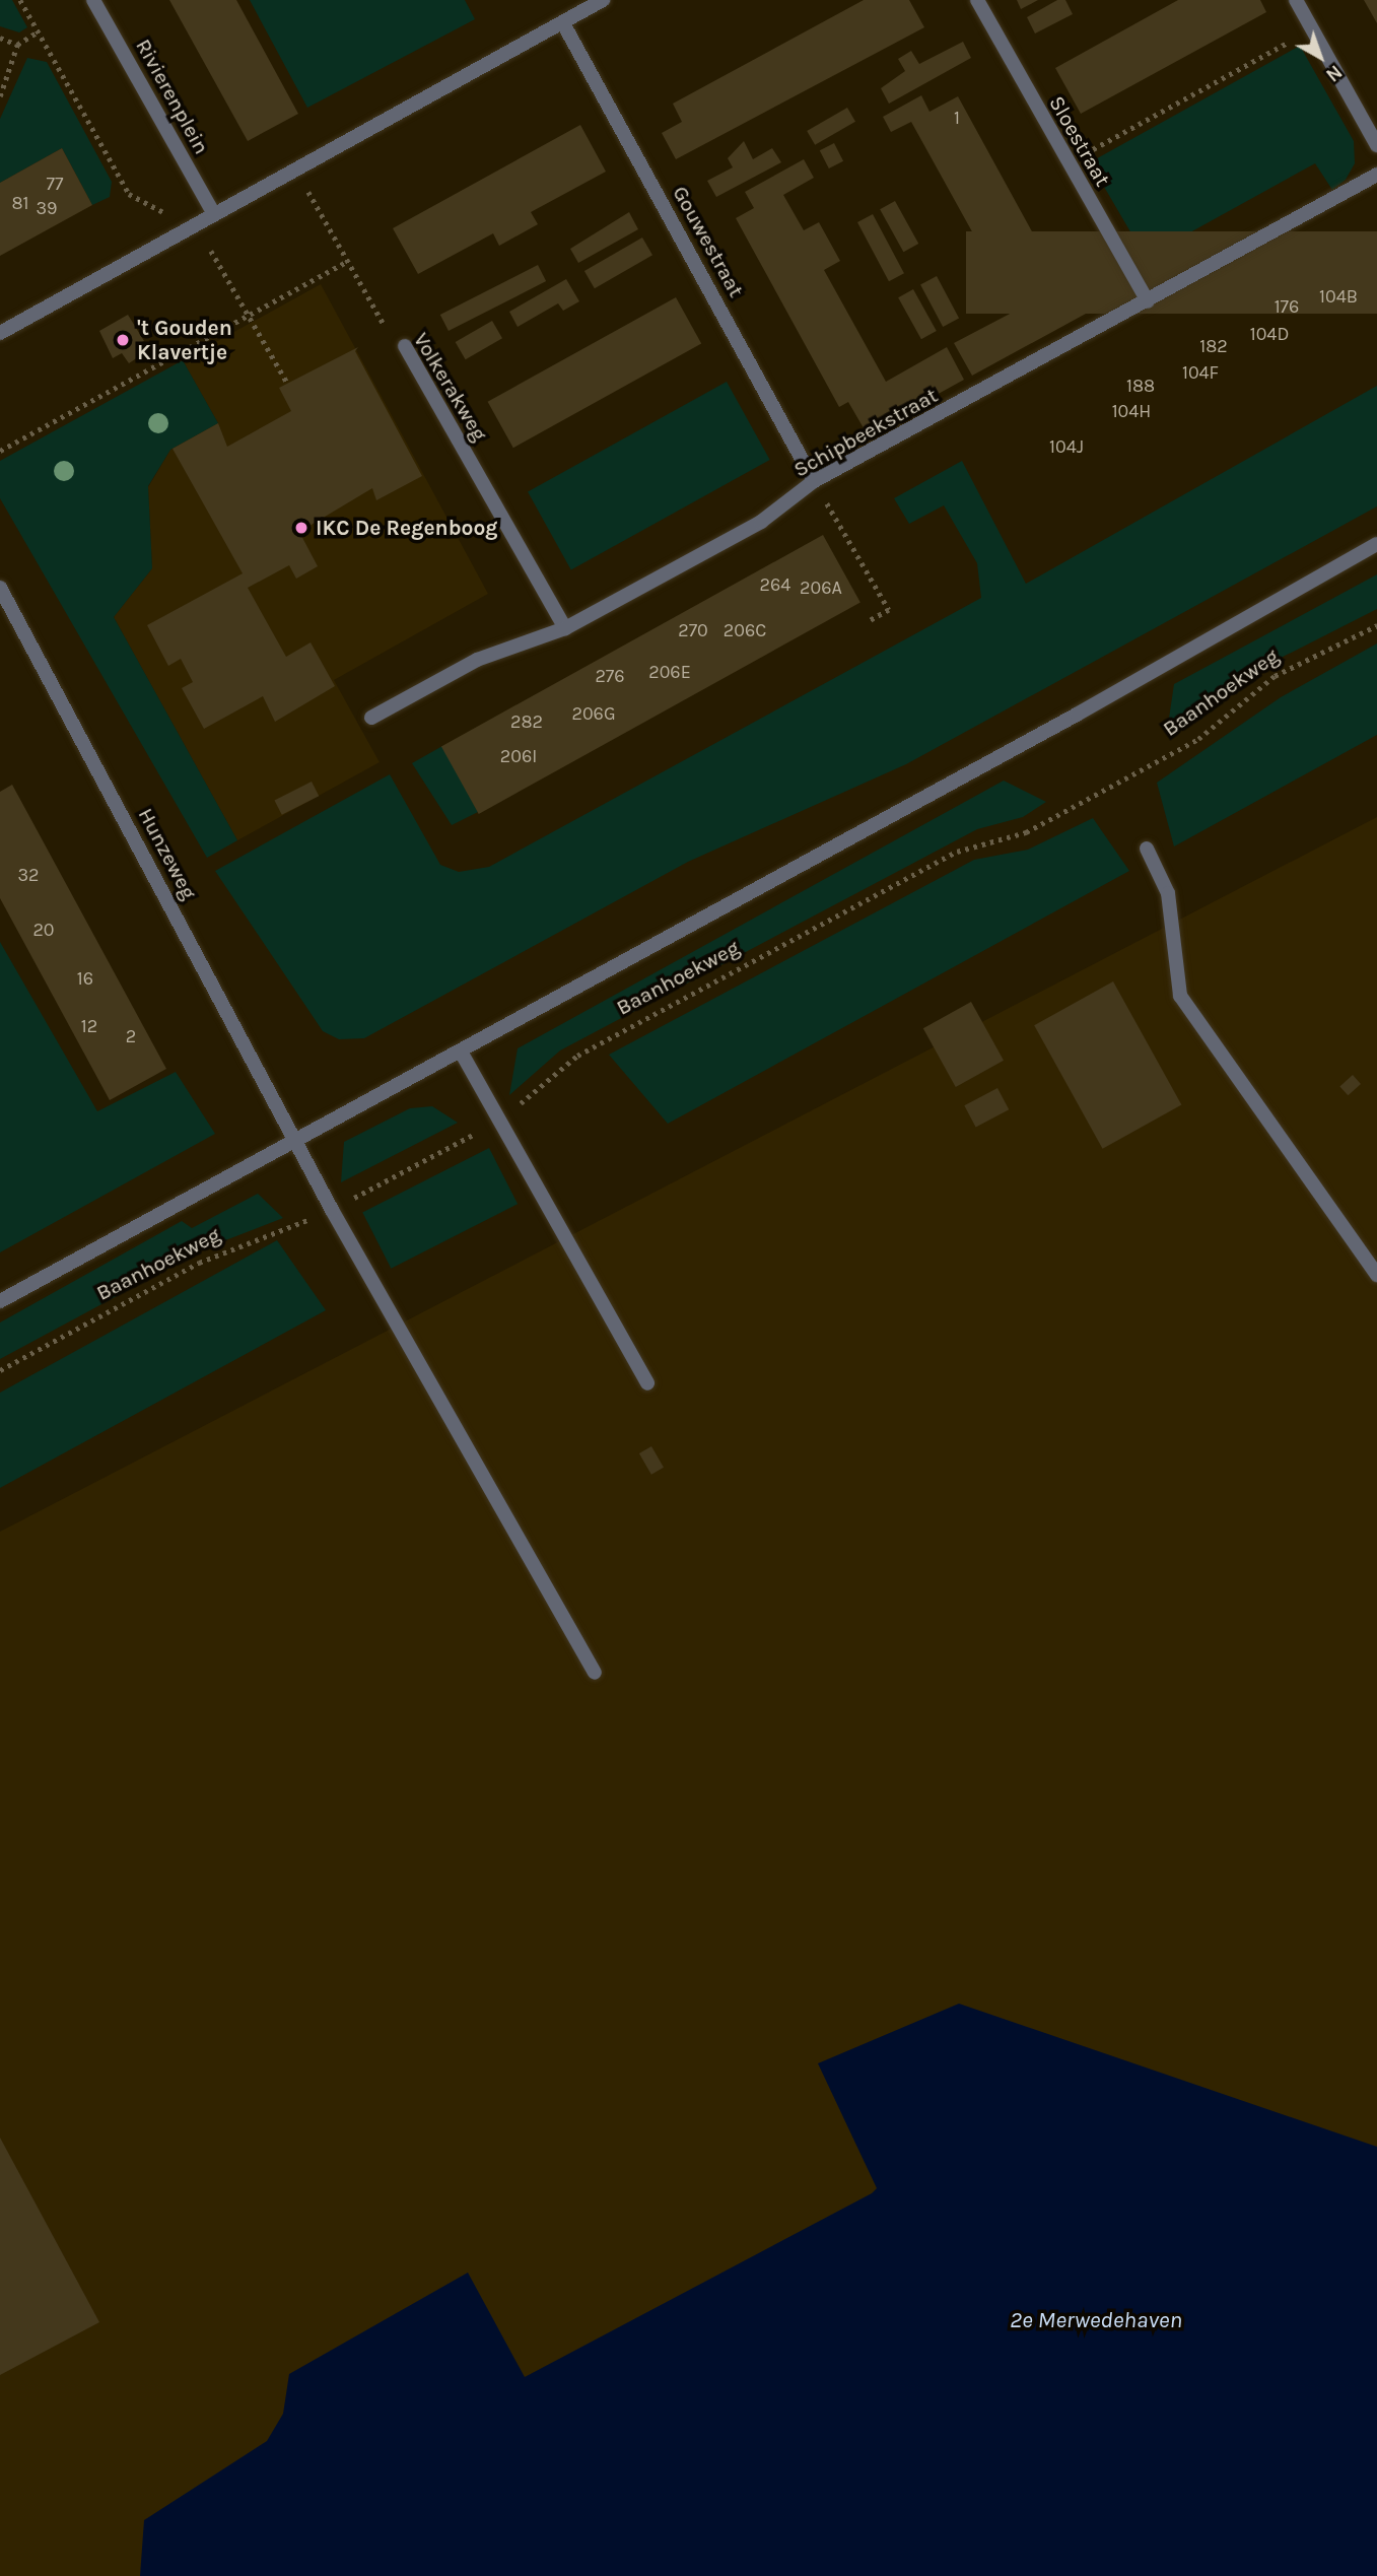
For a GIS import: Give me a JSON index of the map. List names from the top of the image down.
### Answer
{
  "streets": {
    "street": [
      "Rivierenplein",
      "Sloestraat",
      "Gouwestraat",
      "Volkerakweg",
      "Schipbeekstraat",
      "Baanhoekweg",
      "Hunzeweg"
    ]
  },
  "crossings": [
    ["Sloestraat", "Schipbeekstraat"],
    ["Gouwestraat", "Schipbeekstraat"],
    ["Volkerakweg", "Schipbeekstraat"],
    ["Baanhoekweg", "Hunzeweg"]
  ],
  "water": ["2e Merwedehaven"],
  "places": ["'t Gouden Klavertje", "IKC De Regenboog"],
  "house_numbers": [
    "1",
    "77",
    "81",
    "39",
    "104B",
    "176",
    "104D",
    "182",
    "104F",
    "188",
    "104H",
    "104J",
    "264",
    "206A",
    "270",
    "206C",
    "206E",
    "276",
    "206G",
    "282",
    "206I",
    "32",
    "20",
    "16",
    "12",
    "2"
  ],
  "north": "bottom right"
}
